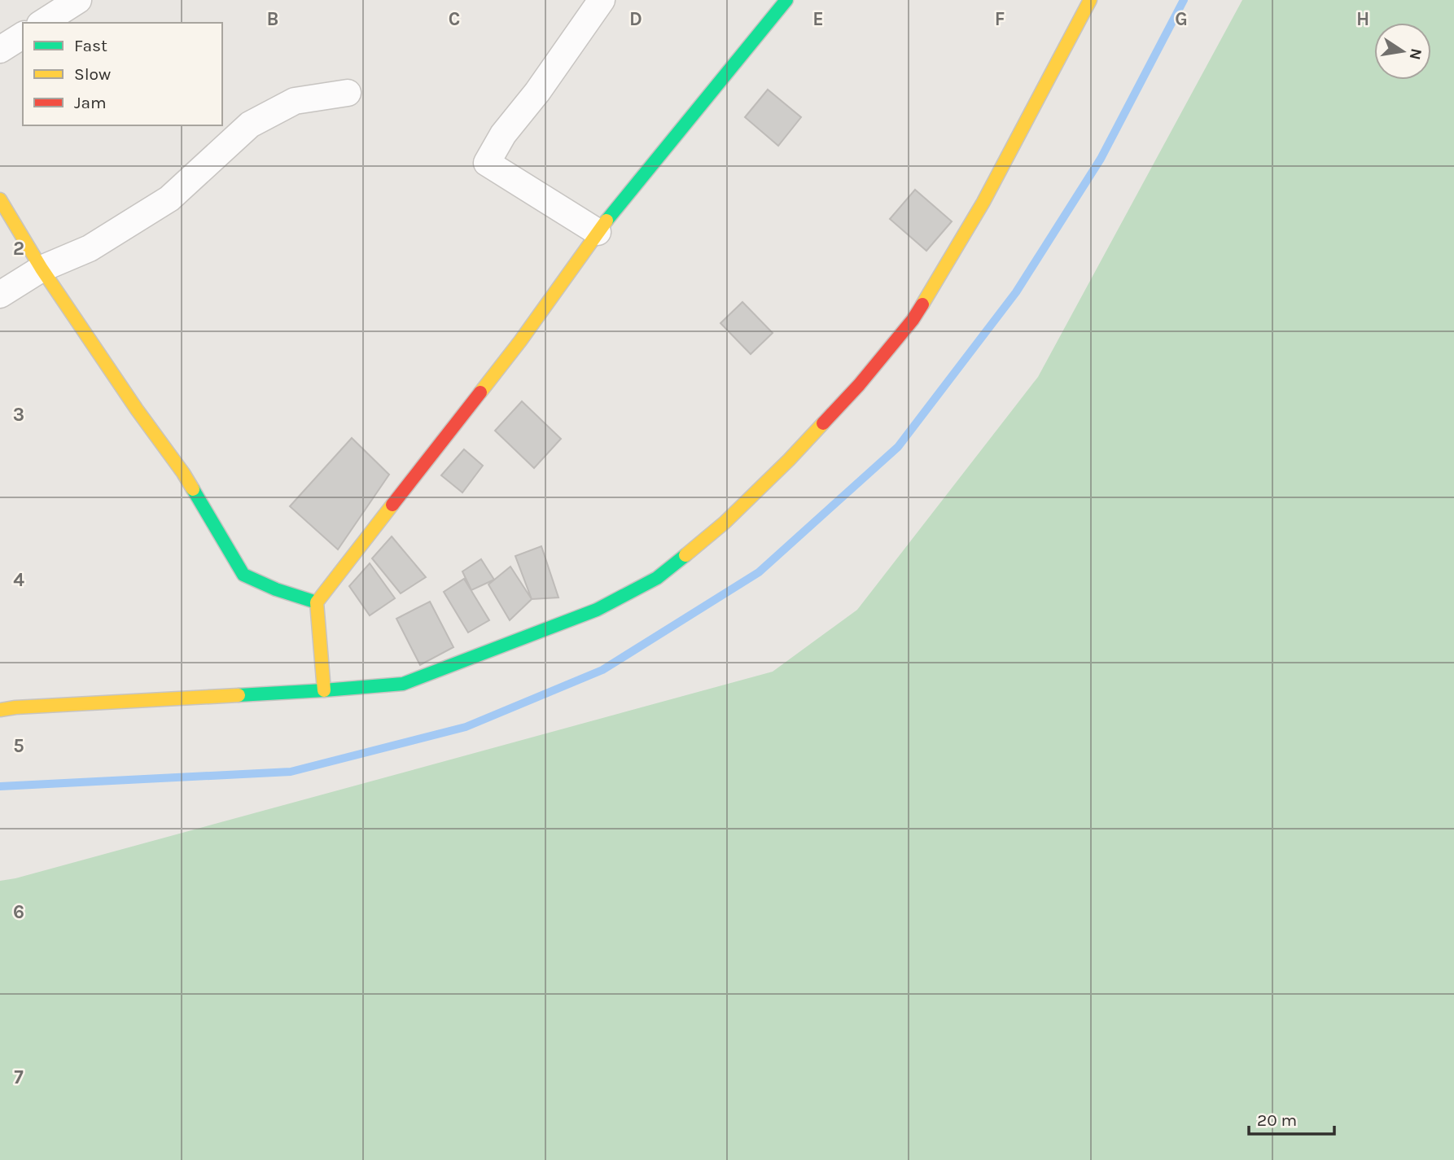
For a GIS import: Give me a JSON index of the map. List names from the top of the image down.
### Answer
{
  "legend": ["Fast", "Slow", "Jam"],
  "scale_bar": "20 m",
  "north": "right",
  "grid": {
    "columns": [
      "B",
      "C",
      "D",
      "E",
      "F",
      "G",
      "H"
    ],
    "rows": [
      "2",
      "3",
      "4",
      "5",
      "6",
      "7"
    ]
  }
}
